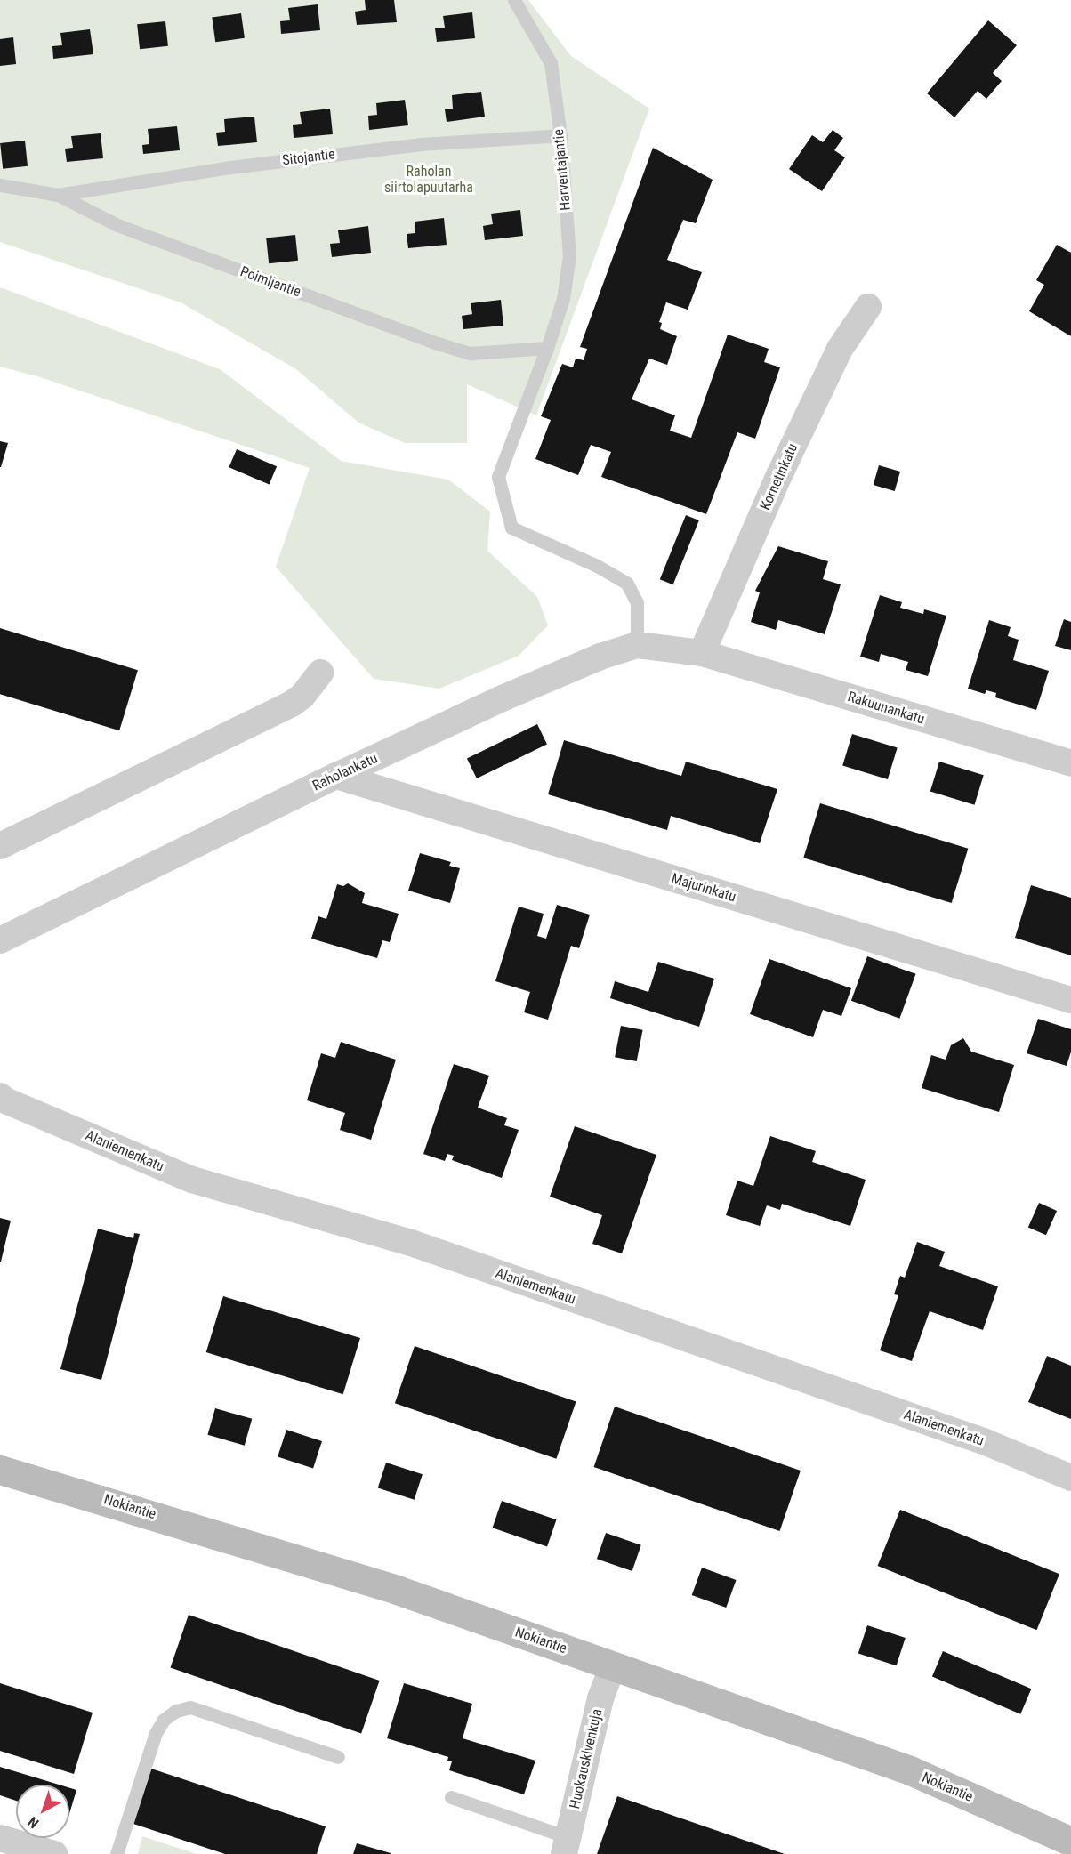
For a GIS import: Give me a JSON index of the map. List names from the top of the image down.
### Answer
{
  "streets": {
    "main road": ["Nokiantie"],
    "street": [
      "Kornetinkatu",
      "Rakuunankatu",
      "Raholankatu",
      "Majurinkatu",
      "Alaniemenkatu",
      "Huokauskivenkuja"
    ],
    "lane": ["Sitojantie", "Harventajantie", "Poimijantie"]
  },
  "crossings": [
    ["Sitojantie", "Harventajantie"],
    ["Sitojantie", "Poimijantie"],
    ["Harventajantie", "Poimijantie"],
    ["Harventajantie", "Raholankatu"],
    ["Kornetinkatu", "Rakuunankatu"],
    ["Kornetinkatu", "Raholankatu"],
    ["Rakuunankatu", "Raholankatu"],
    ["Raholankatu", "Majurinkatu"],
    ["Nokiantie", "Huokauskivenkuja"]
  ],
  "parks": ["Raholan siirtolapuutarha"],
  "north": "bottom left"
}
